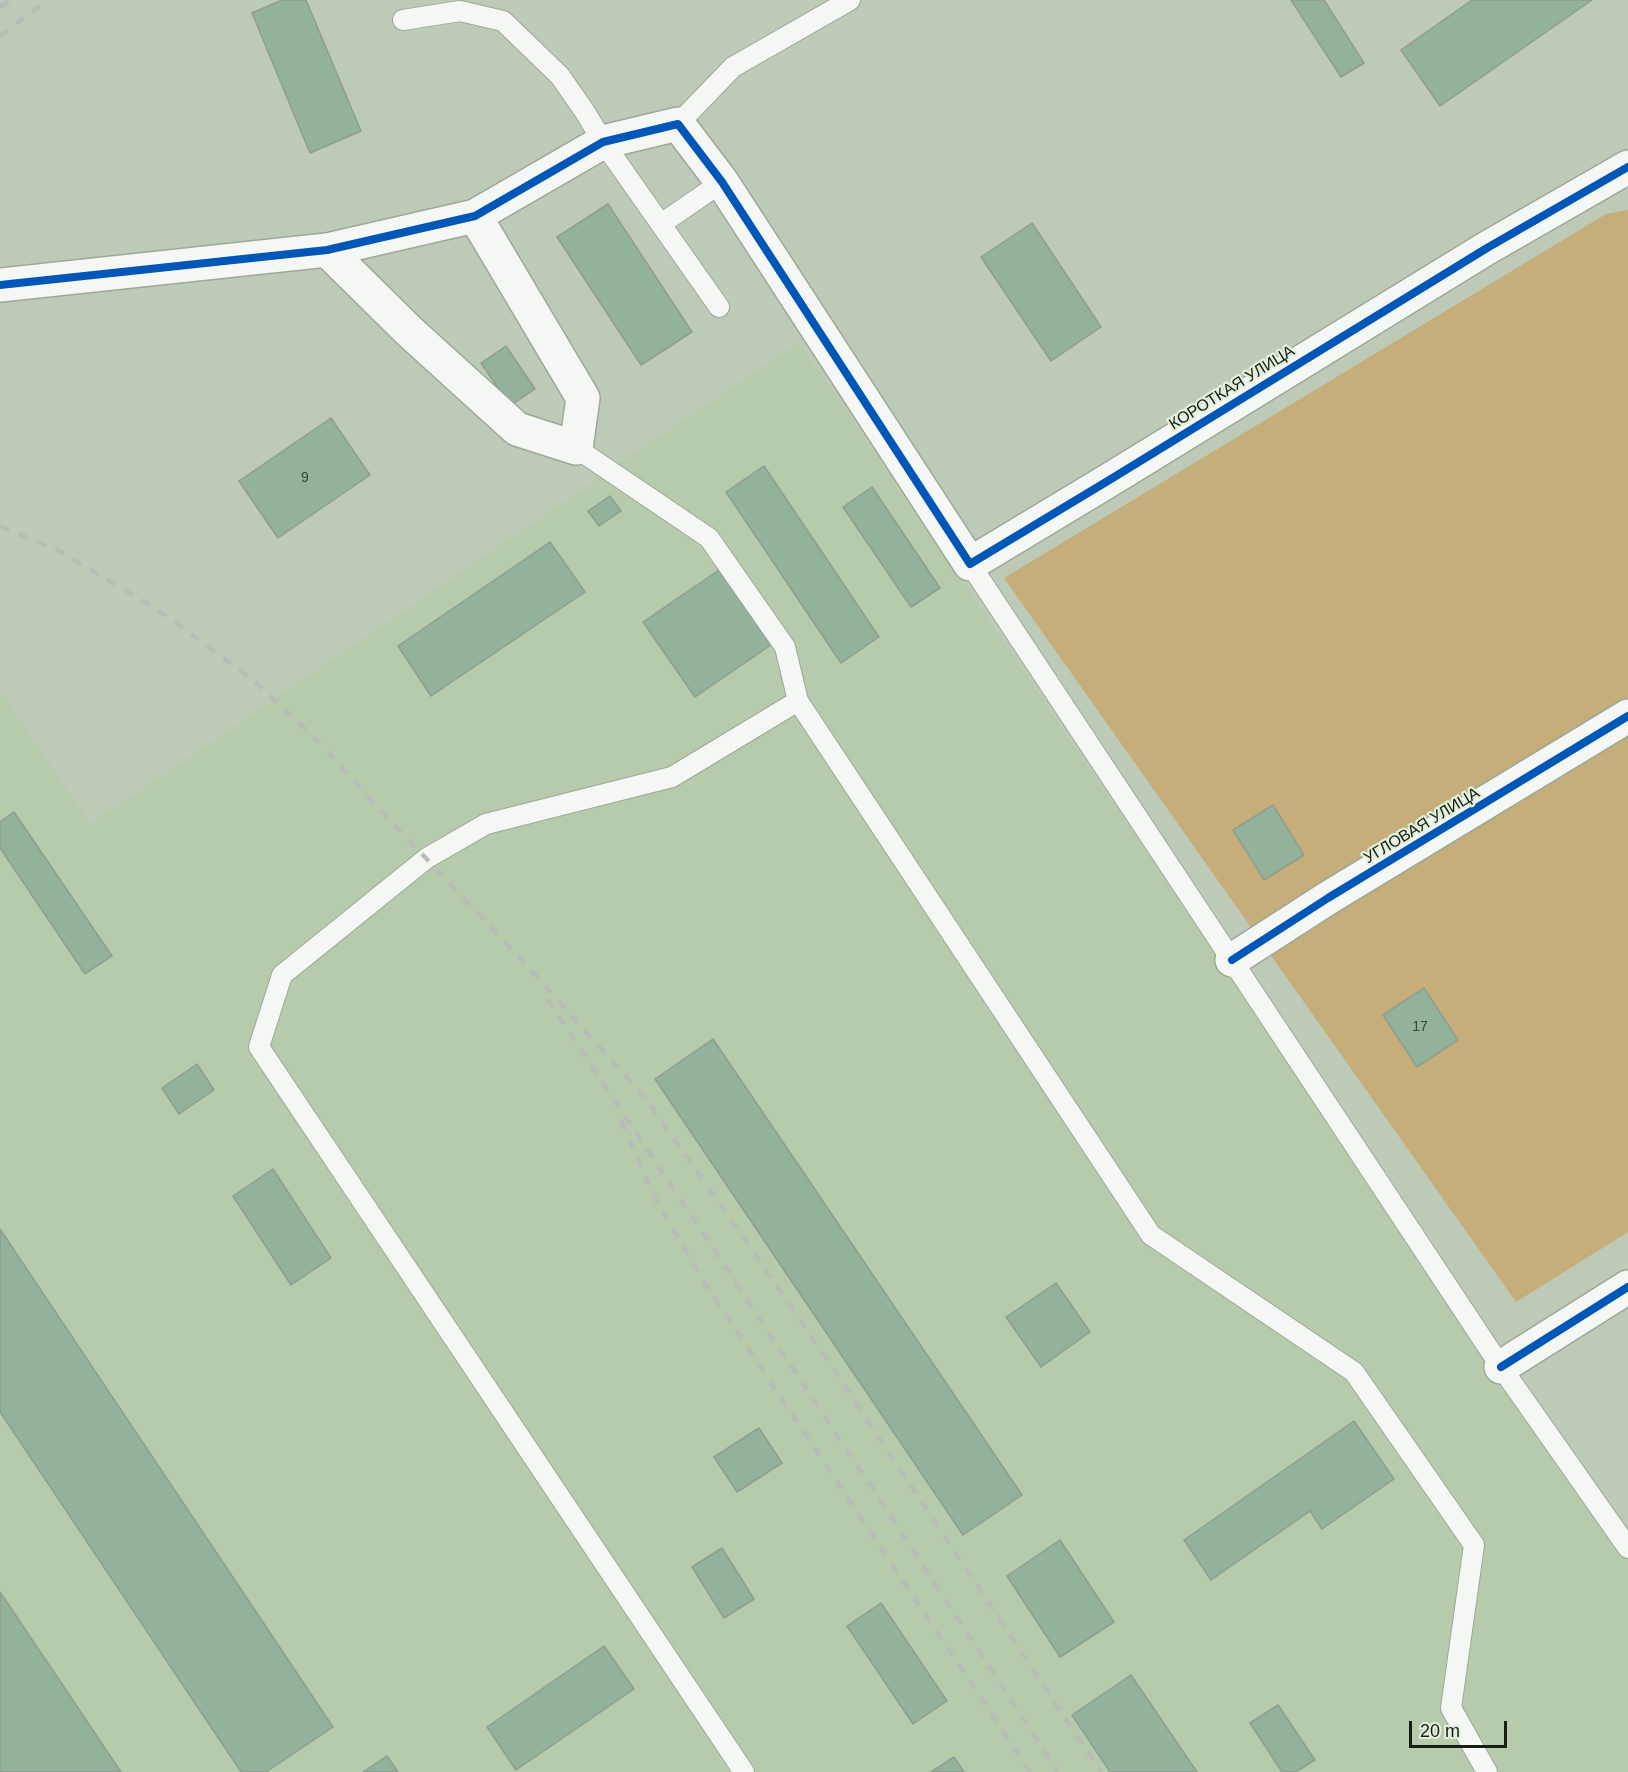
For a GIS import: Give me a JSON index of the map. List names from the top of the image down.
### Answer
{
  "streets": {
    "street": ["КОРОТКАЯ УЛИЦА", "УГЛОВАЯ УЛИЦА"]
  },
  "house_numbers": ["9", "17"],
  "scale_bar": "20 m"
}
